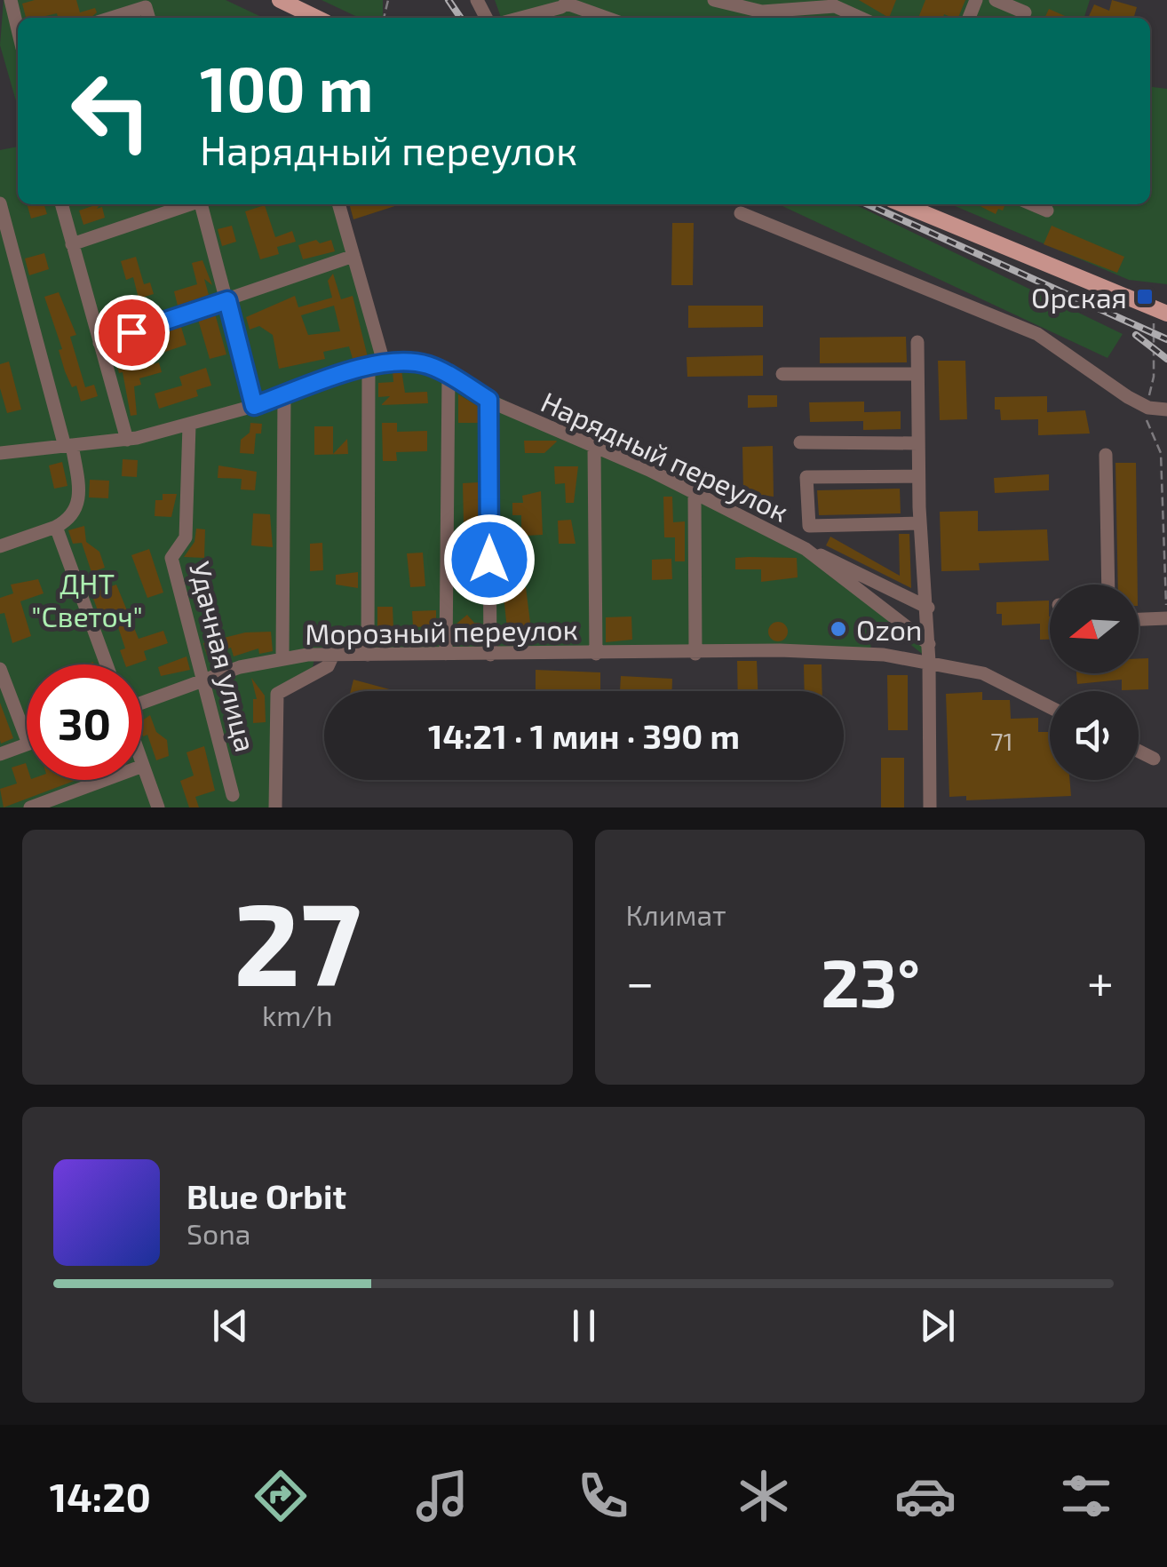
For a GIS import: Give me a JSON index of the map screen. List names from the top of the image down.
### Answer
{
  "streets": {
    "street": ["Нарядный переулок", "Морозный переулок", "Удачная улица"]
  },
  "crossings": [
    ["Нарядный переулок", "Удачная улица"],
    ["Морозный переулок", "Удачная улица"]
  ],
  "parks": ["ДНТ \"Светоч\""],
  "places": {
    "transit": ["Орская"],
    "other": ["Ozon"]
  },
  "house_numbers": ["71"],
  "north": "left",
  "page": {
    "turn": ["100 m", "Нарядный переулок"],
    "limit": "30",
    "trip": "14:21 · 1 мин · 390 m",
    "tile": [
      ["27", "km/h"],
      "Климат"
    ],
    "heat": ["−", "23°", "+"],
    "song": ["Blue Orbit", "Sona"],
    "tabs": "14:20"
  }
}
